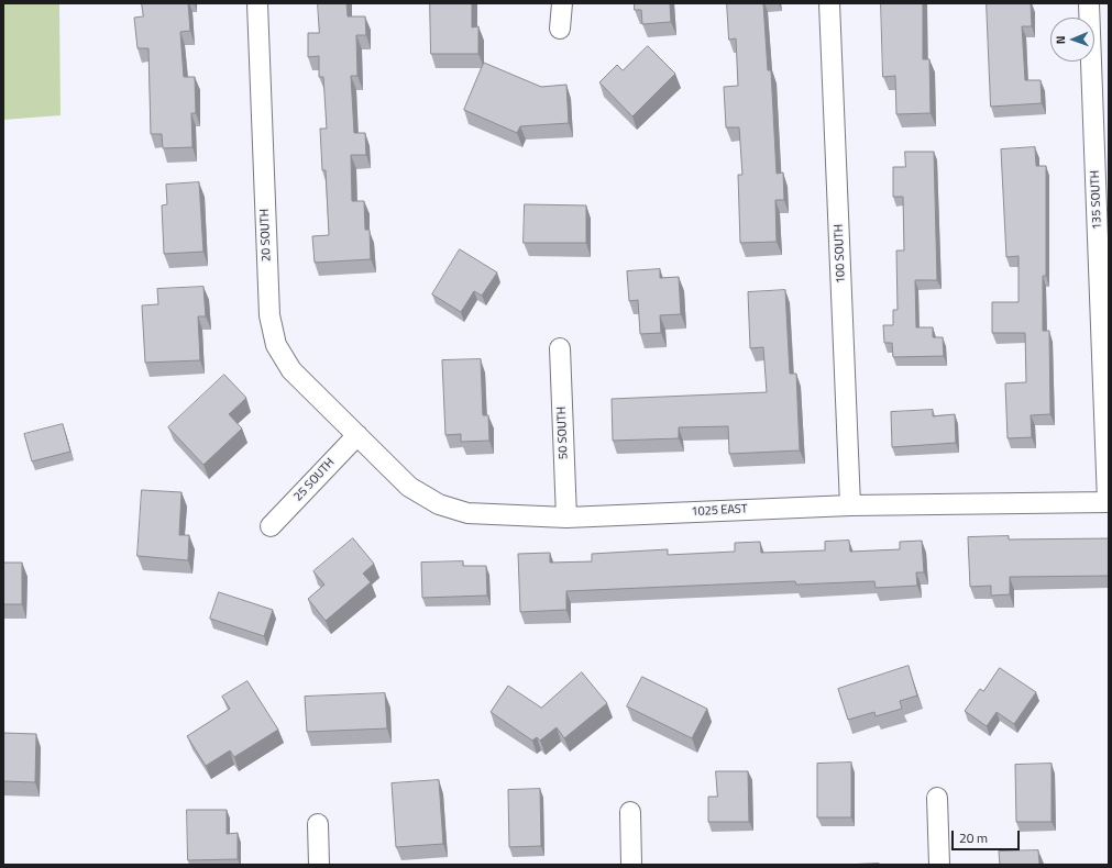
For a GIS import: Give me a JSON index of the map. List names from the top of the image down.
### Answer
{
  "streets": {
    "street": [
      "135 SOUTH",
      "20 SOUTH",
      "100 SOUTH",
      "50 SOUTH",
      "25 SOUTH",
      "1025 EAST"
    ]
  },
  "crossings": [
    ["135 SOUTH", "1025 EAST"],
    ["20 SOUTH", "25 SOUTH"],
    ["20 SOUTH", "1025 EAST"],
    ["100 SOUTH", "1025 EAST"],
    ["50 SOUTH", "1025 EAST"],
    ["25 SOUTH", "1025 EAST"]
  ],
  "scale_bar": "20 m",
  "north": "left"
}
